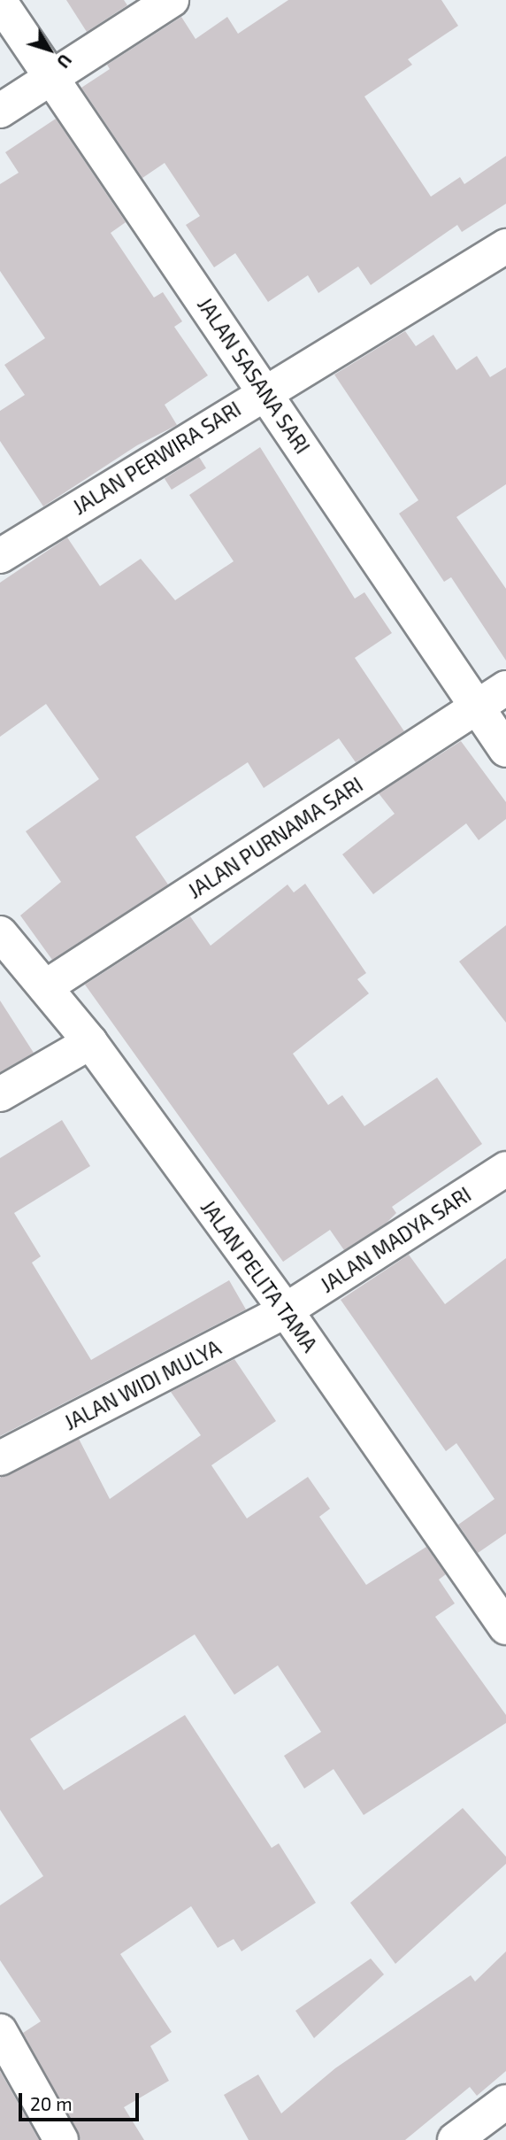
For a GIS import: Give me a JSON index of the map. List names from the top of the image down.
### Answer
{
  "streets": {
    "street": [
      "JALAN SASANA SARI",
      "JALAN PERWIRA SARI",
      "JALAN PURNAMA SARI",
      "JALAN MADYA SARI",
      "JALAN PELITA TAMA",
      "JALAN WIDI MULYA"
    ]
  },
  "crossings": [
    ["JALAN SASANA SARI", "JALAN PERWIRA SARI"],
    ["JALAN SASANA SARI", "JALAN PURNAMA SARI"],
    ["JALAN PURNAMA SARI", "JALAN PELITA TAMA"],
    ["JALAN MADYA SARI", "JALAN PELITA TAMA"],
    ["JALAN MADYA SARI", "JALAN WIDI MULYA"],
    ["JALAN PELITA TAMA", "JALAN WIDI MULYA"]
  ],
  "scale_bar": "20 m",
  "north": "bottom right"
}
